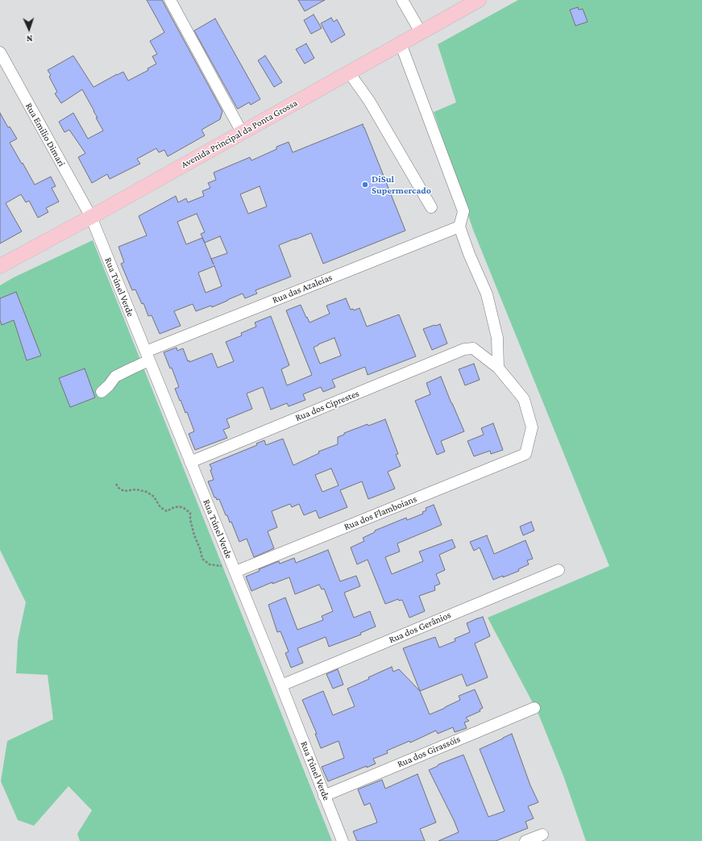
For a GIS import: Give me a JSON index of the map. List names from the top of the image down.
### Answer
{
  "streets": {
    "main road": ["Avenida Principal da Ponta Grossa"],
    "street": [
      "Rua Emilio Dimari",
      "Rua Túnel Verde",
      "Rua das Azaleias",
      "Rua dos Ciprestes",
      "Rua dos Flamboians",
      "Rua dos Gerânios",
      "Rua dos Girassóis"
    ]
  },
  "crossings": [
    ["Avenida Principal da Ponta Grossa", "Rua Emilio Dimari"],
    ["Avenida Principal da Ponta Grossa", "Rua Túnel Verde"],
    ["Rua Emilio Dimari", "Rua Túnel Verde"],
    ["Rua Túnel Verde", "Rua das Azaleias"],
    ["Rua Túnel Verde", "Rua dos Ciprestes"],
    ["Rua Túnel Verde", "Rua dos Flamboians"],
    ["Rua Túnel Verde", "Rua dos Gerânios"],
    ["Rua Túnel Verde", "Rua dos Girassóis"],
    ["Rua dos Ciprestes", "Rua dos Flamboians"]
  ],
  "places": ["DiSul Supermercado"],
  "north": "bottom"
}
